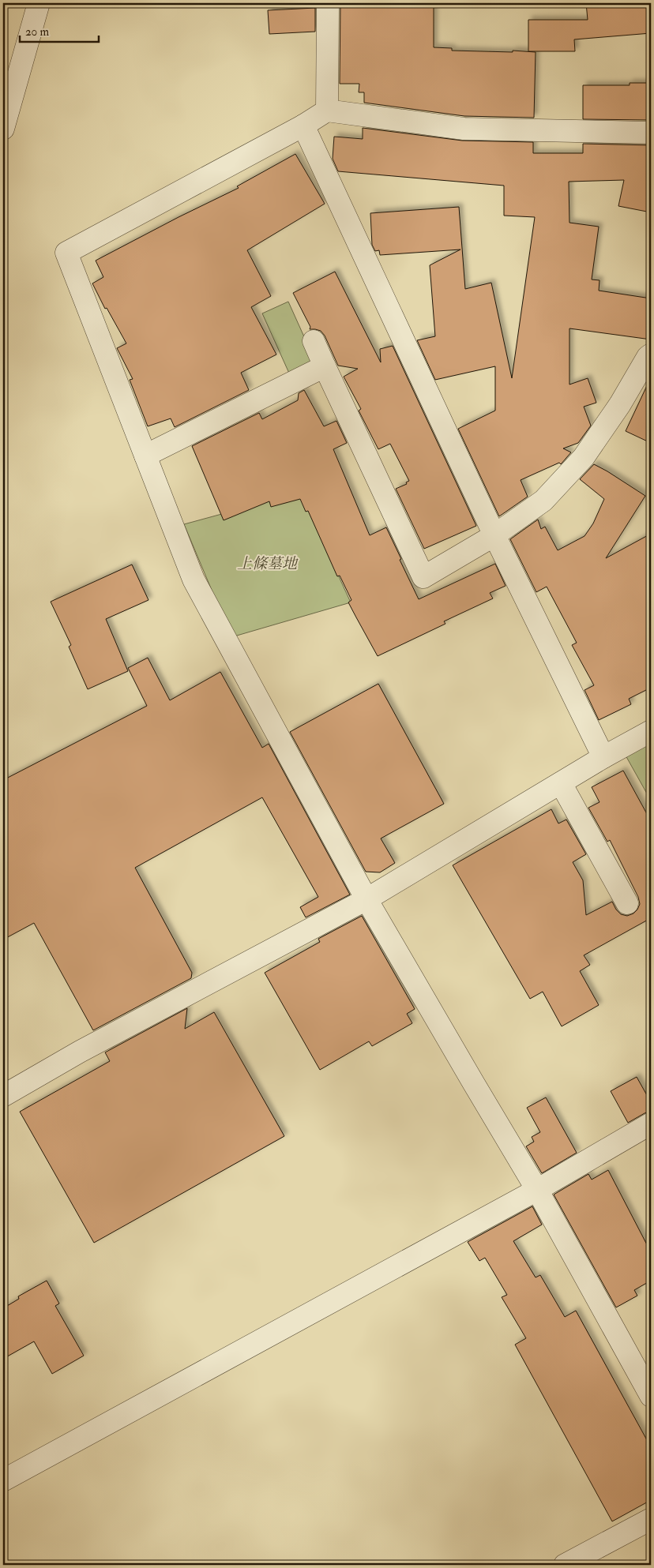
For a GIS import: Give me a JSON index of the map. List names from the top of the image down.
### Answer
{
  "parks": ["上條墓地"],
  "scale_bar": "20 m"
}
